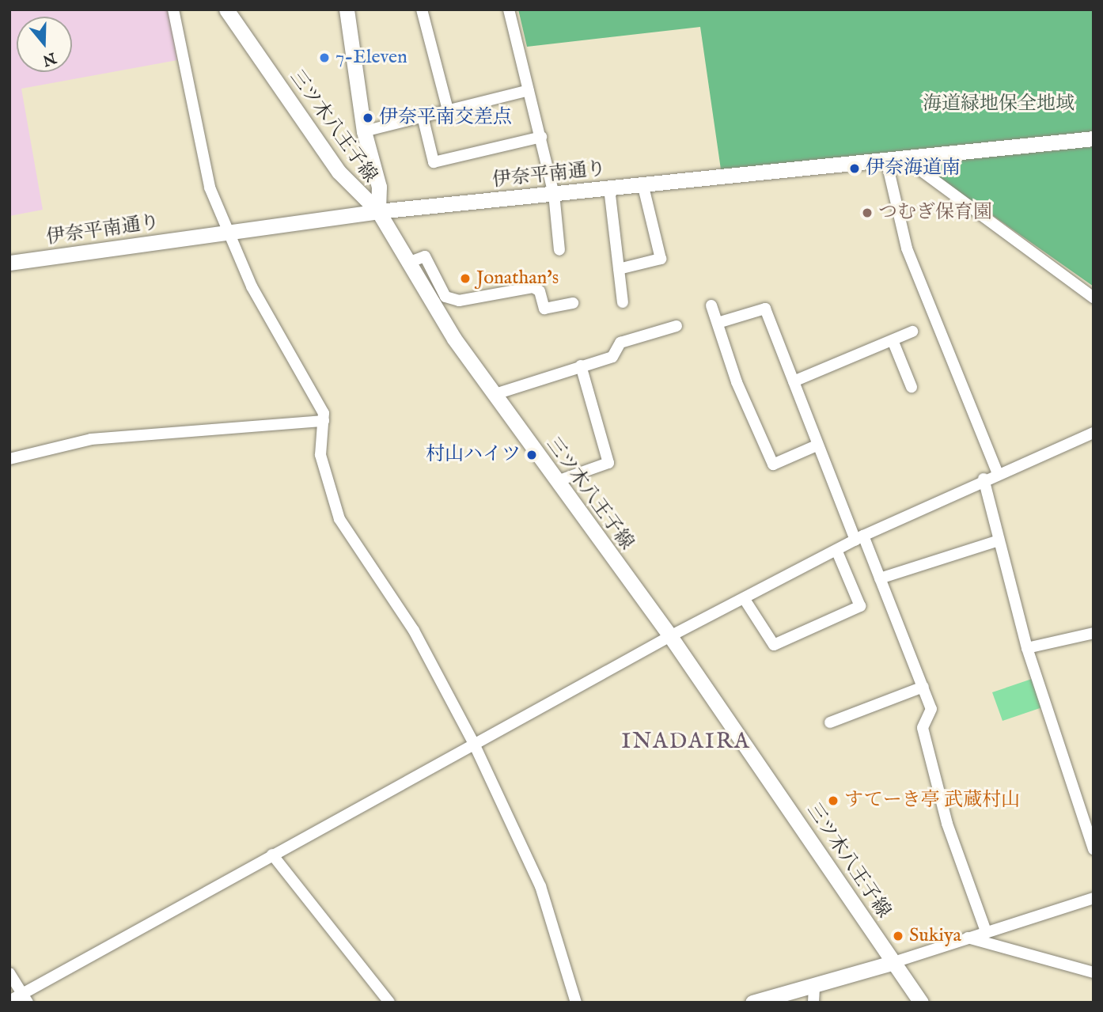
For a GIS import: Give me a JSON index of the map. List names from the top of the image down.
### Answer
{
  "streets": {
    "street": ["三ツ木八王子線", "伊奈平南通り"]
  },
  "crossings": [
    ["三ツ木八王子線", "伊奈平南通り"]
  ],
  "districts": ["INADAIRA"],
  "parks": ["海道緑地保全地域"],
  "places": [
    "7-Eleven",
    "伊奈平南交差点",
    "伊奈海道南",
    "つむぎ保育園",
    "Jonathan's",
    "村山ハイツ",
    "すてーき亭 武蔵村山",
    "Sukiya"
  ],
  "north": "bottom"
}
